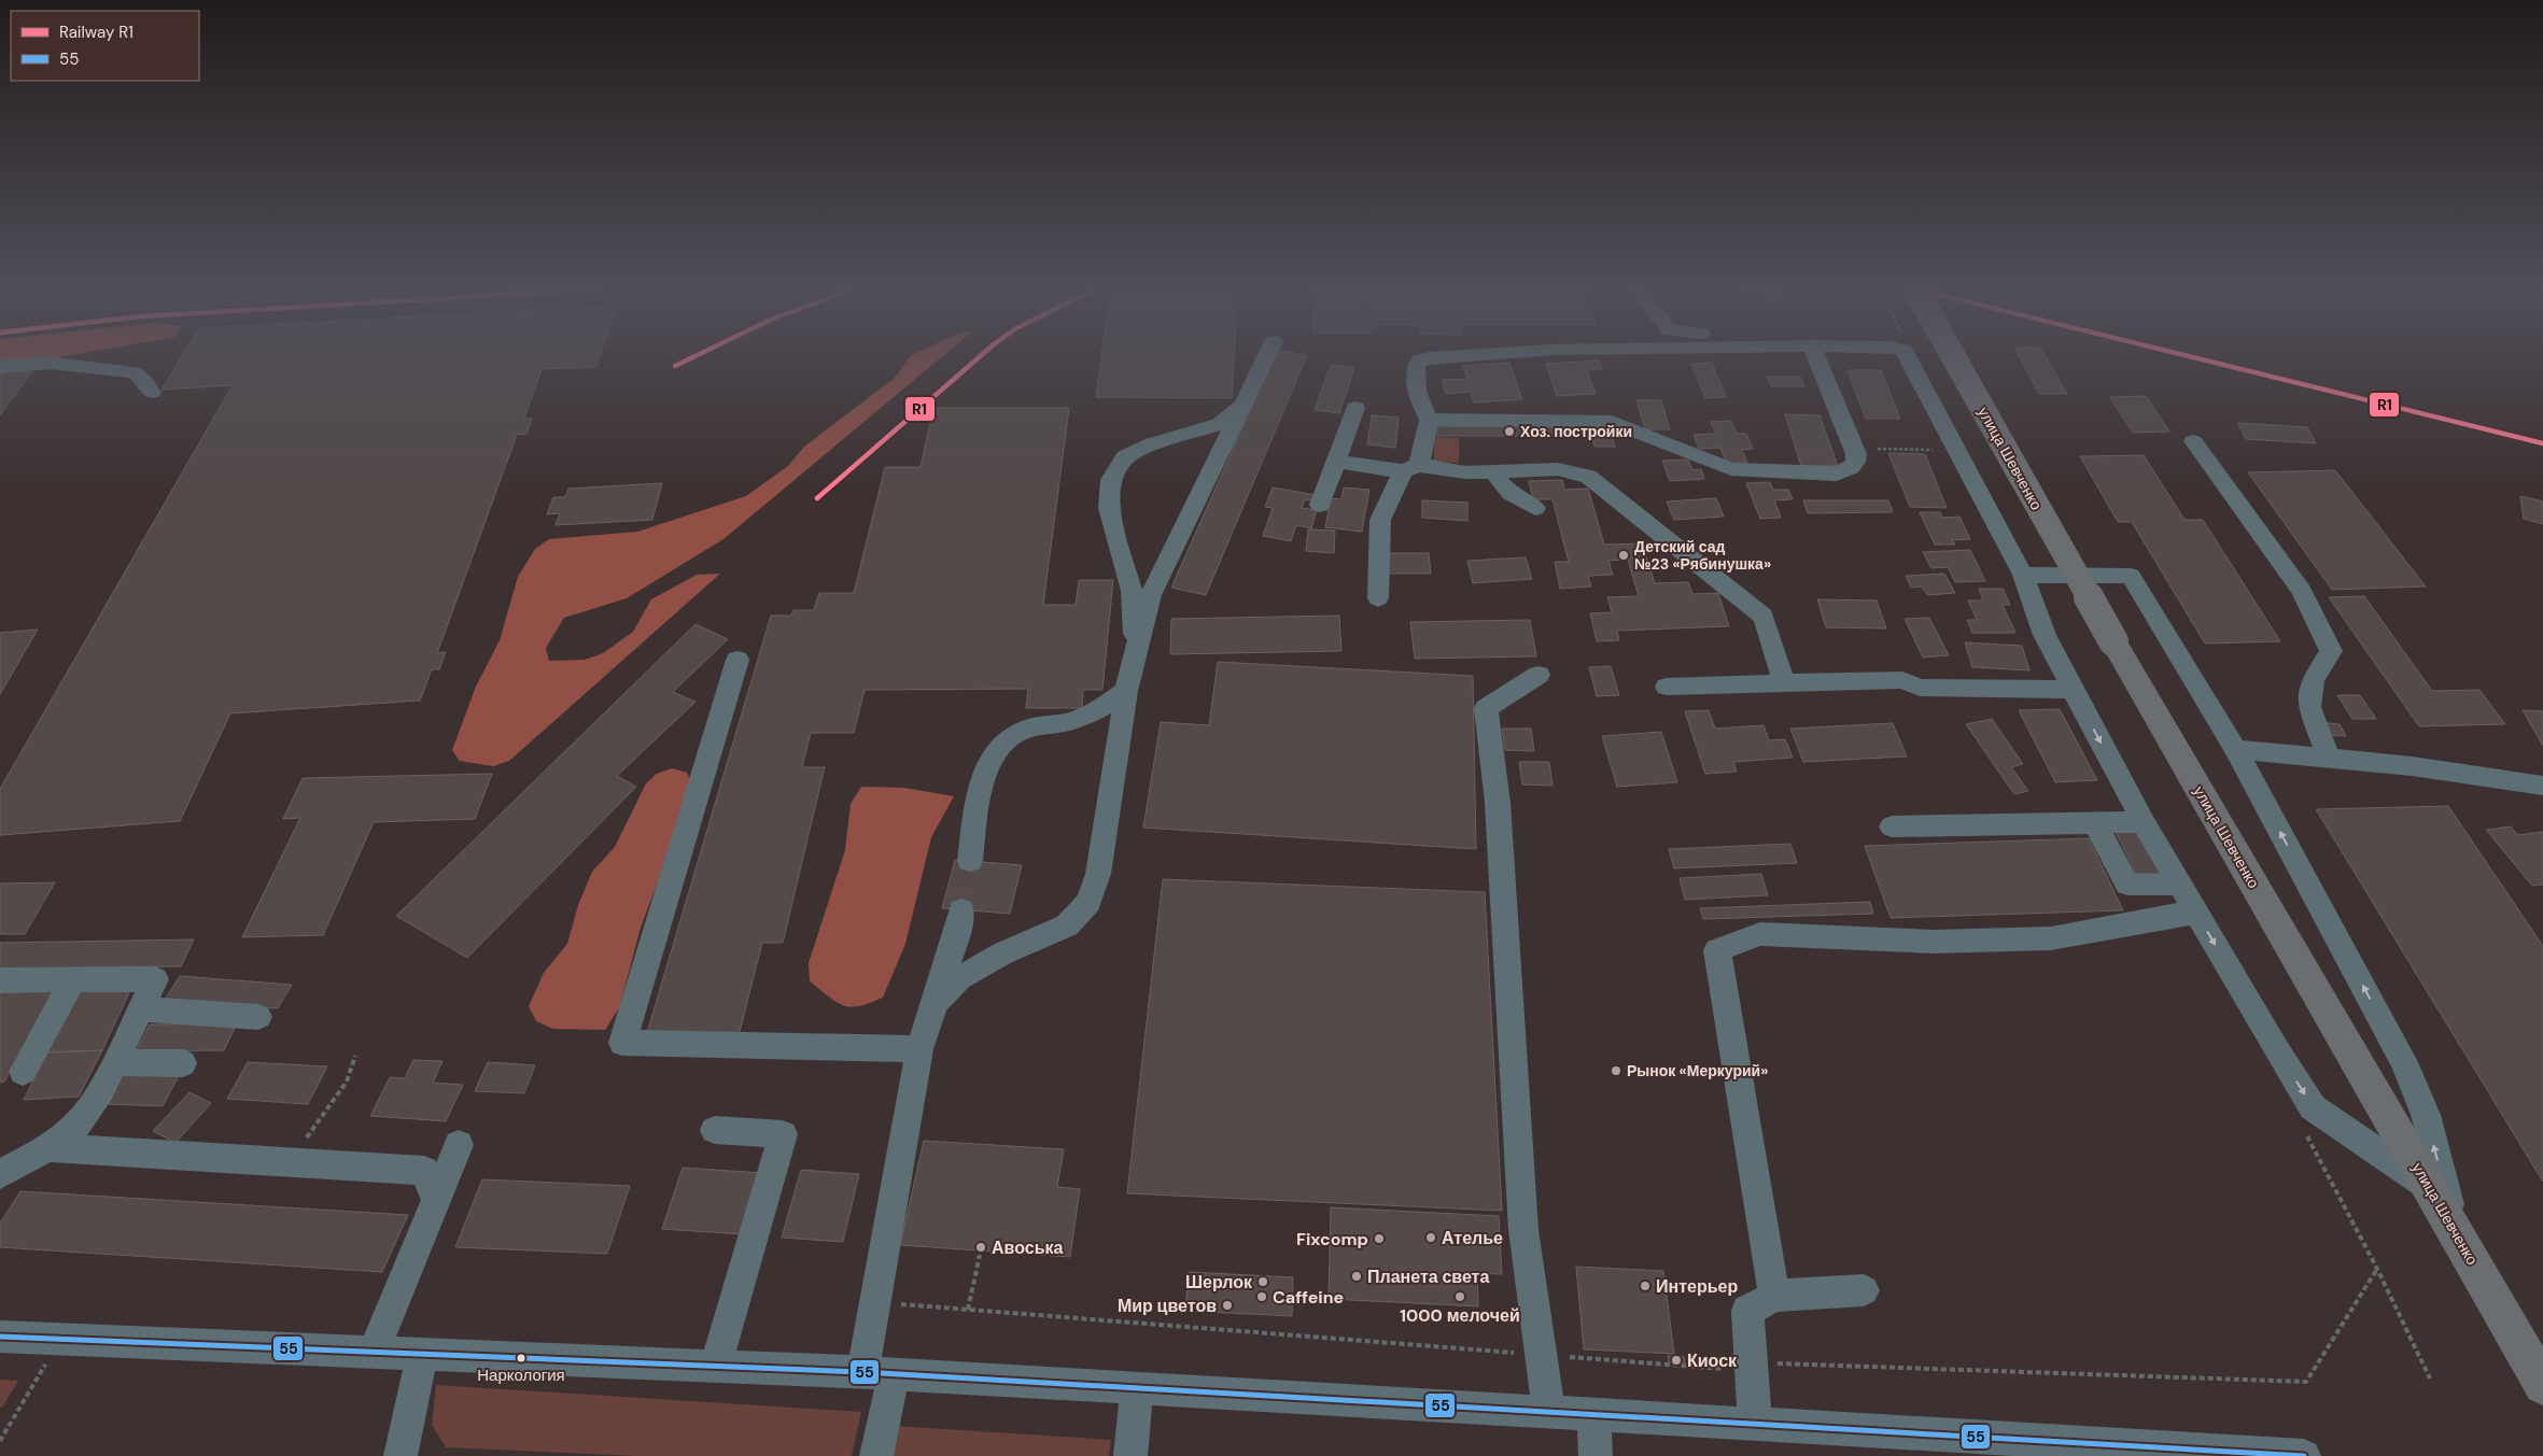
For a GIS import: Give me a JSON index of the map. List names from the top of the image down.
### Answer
{
  "streets": {
    "highway": ["улица Шевченко"]
  },
  "places": [
    "Хоз. постройки",
    "Детский сад №23 «Рябинушка»",
    "Рынок «Меркурий»",
    "Ателье",
    "Fixcomp",
    "Авоська",
    "Планета света",
    "Шерлок",
    "Интерьер",
    "Caffeine",
    "1000 мелочей",
    "Мир цветов",
    "Наркология",
    "Киоск"
  ],
  "lines": ["rail line R1", "transit line 55"],
  "legend": ["Railway R1", "55"]
}
